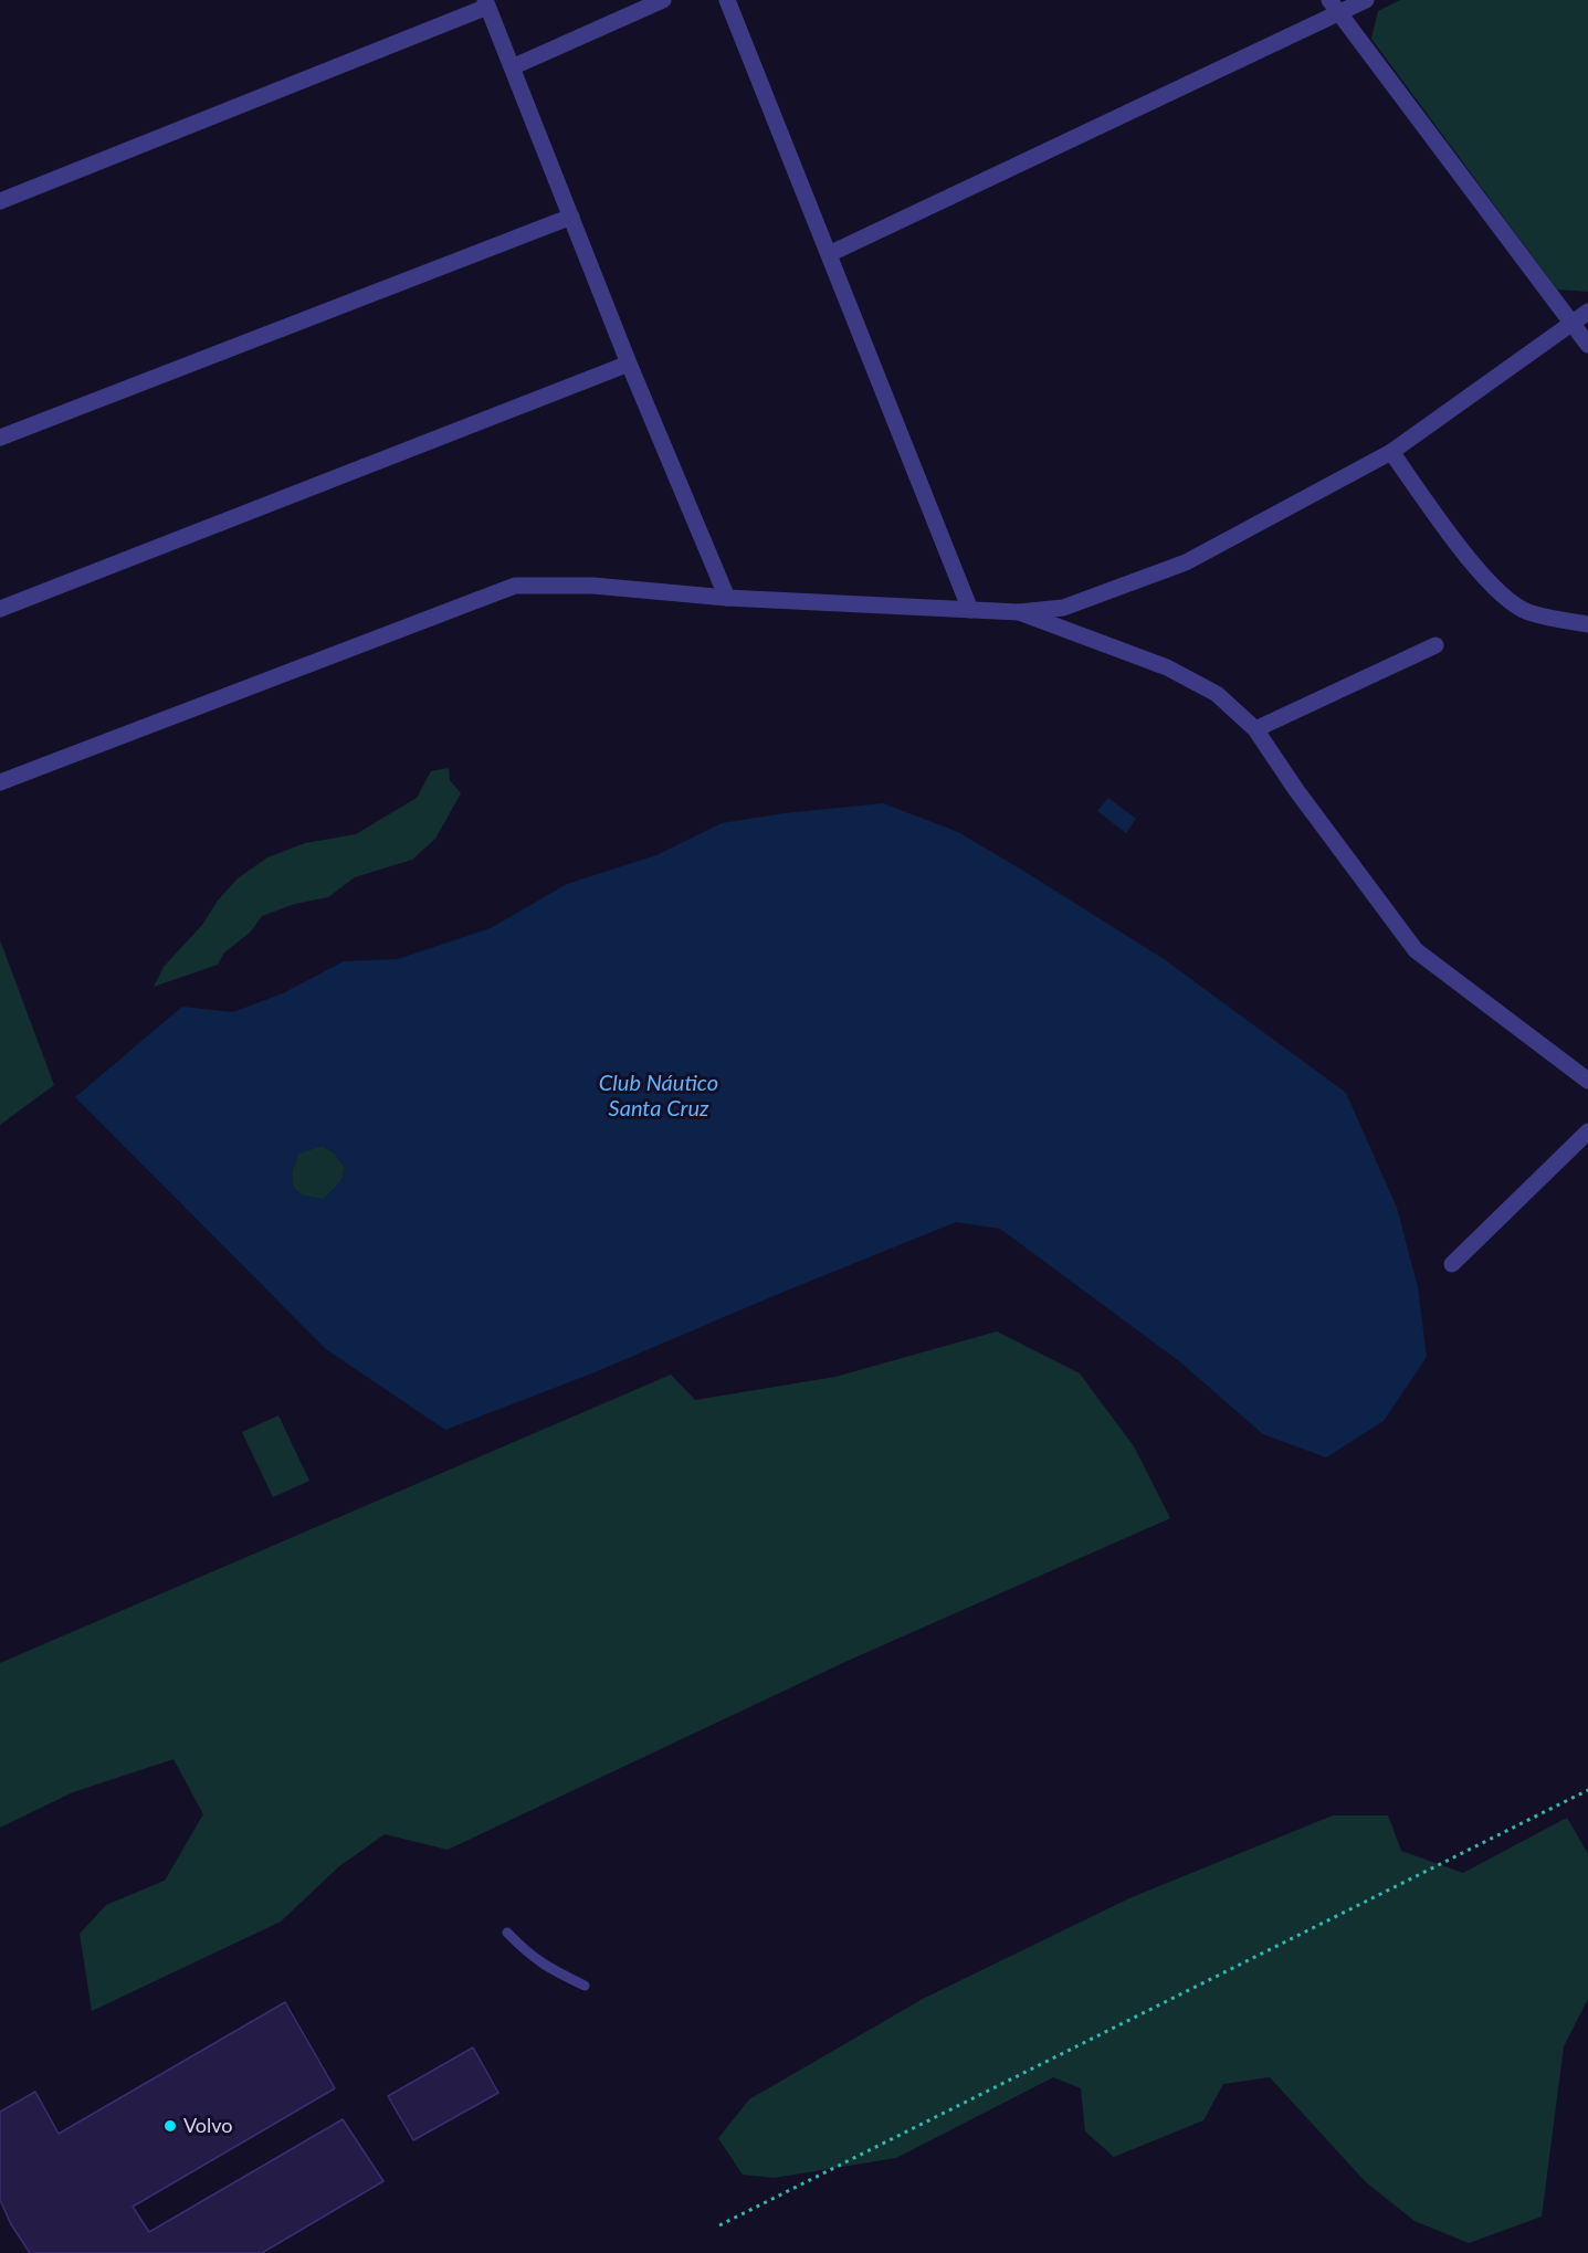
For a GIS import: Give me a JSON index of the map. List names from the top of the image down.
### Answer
{
  "water": ["Club Náutico Santa Cruz"],
  "places": ["Volvo"]
}
